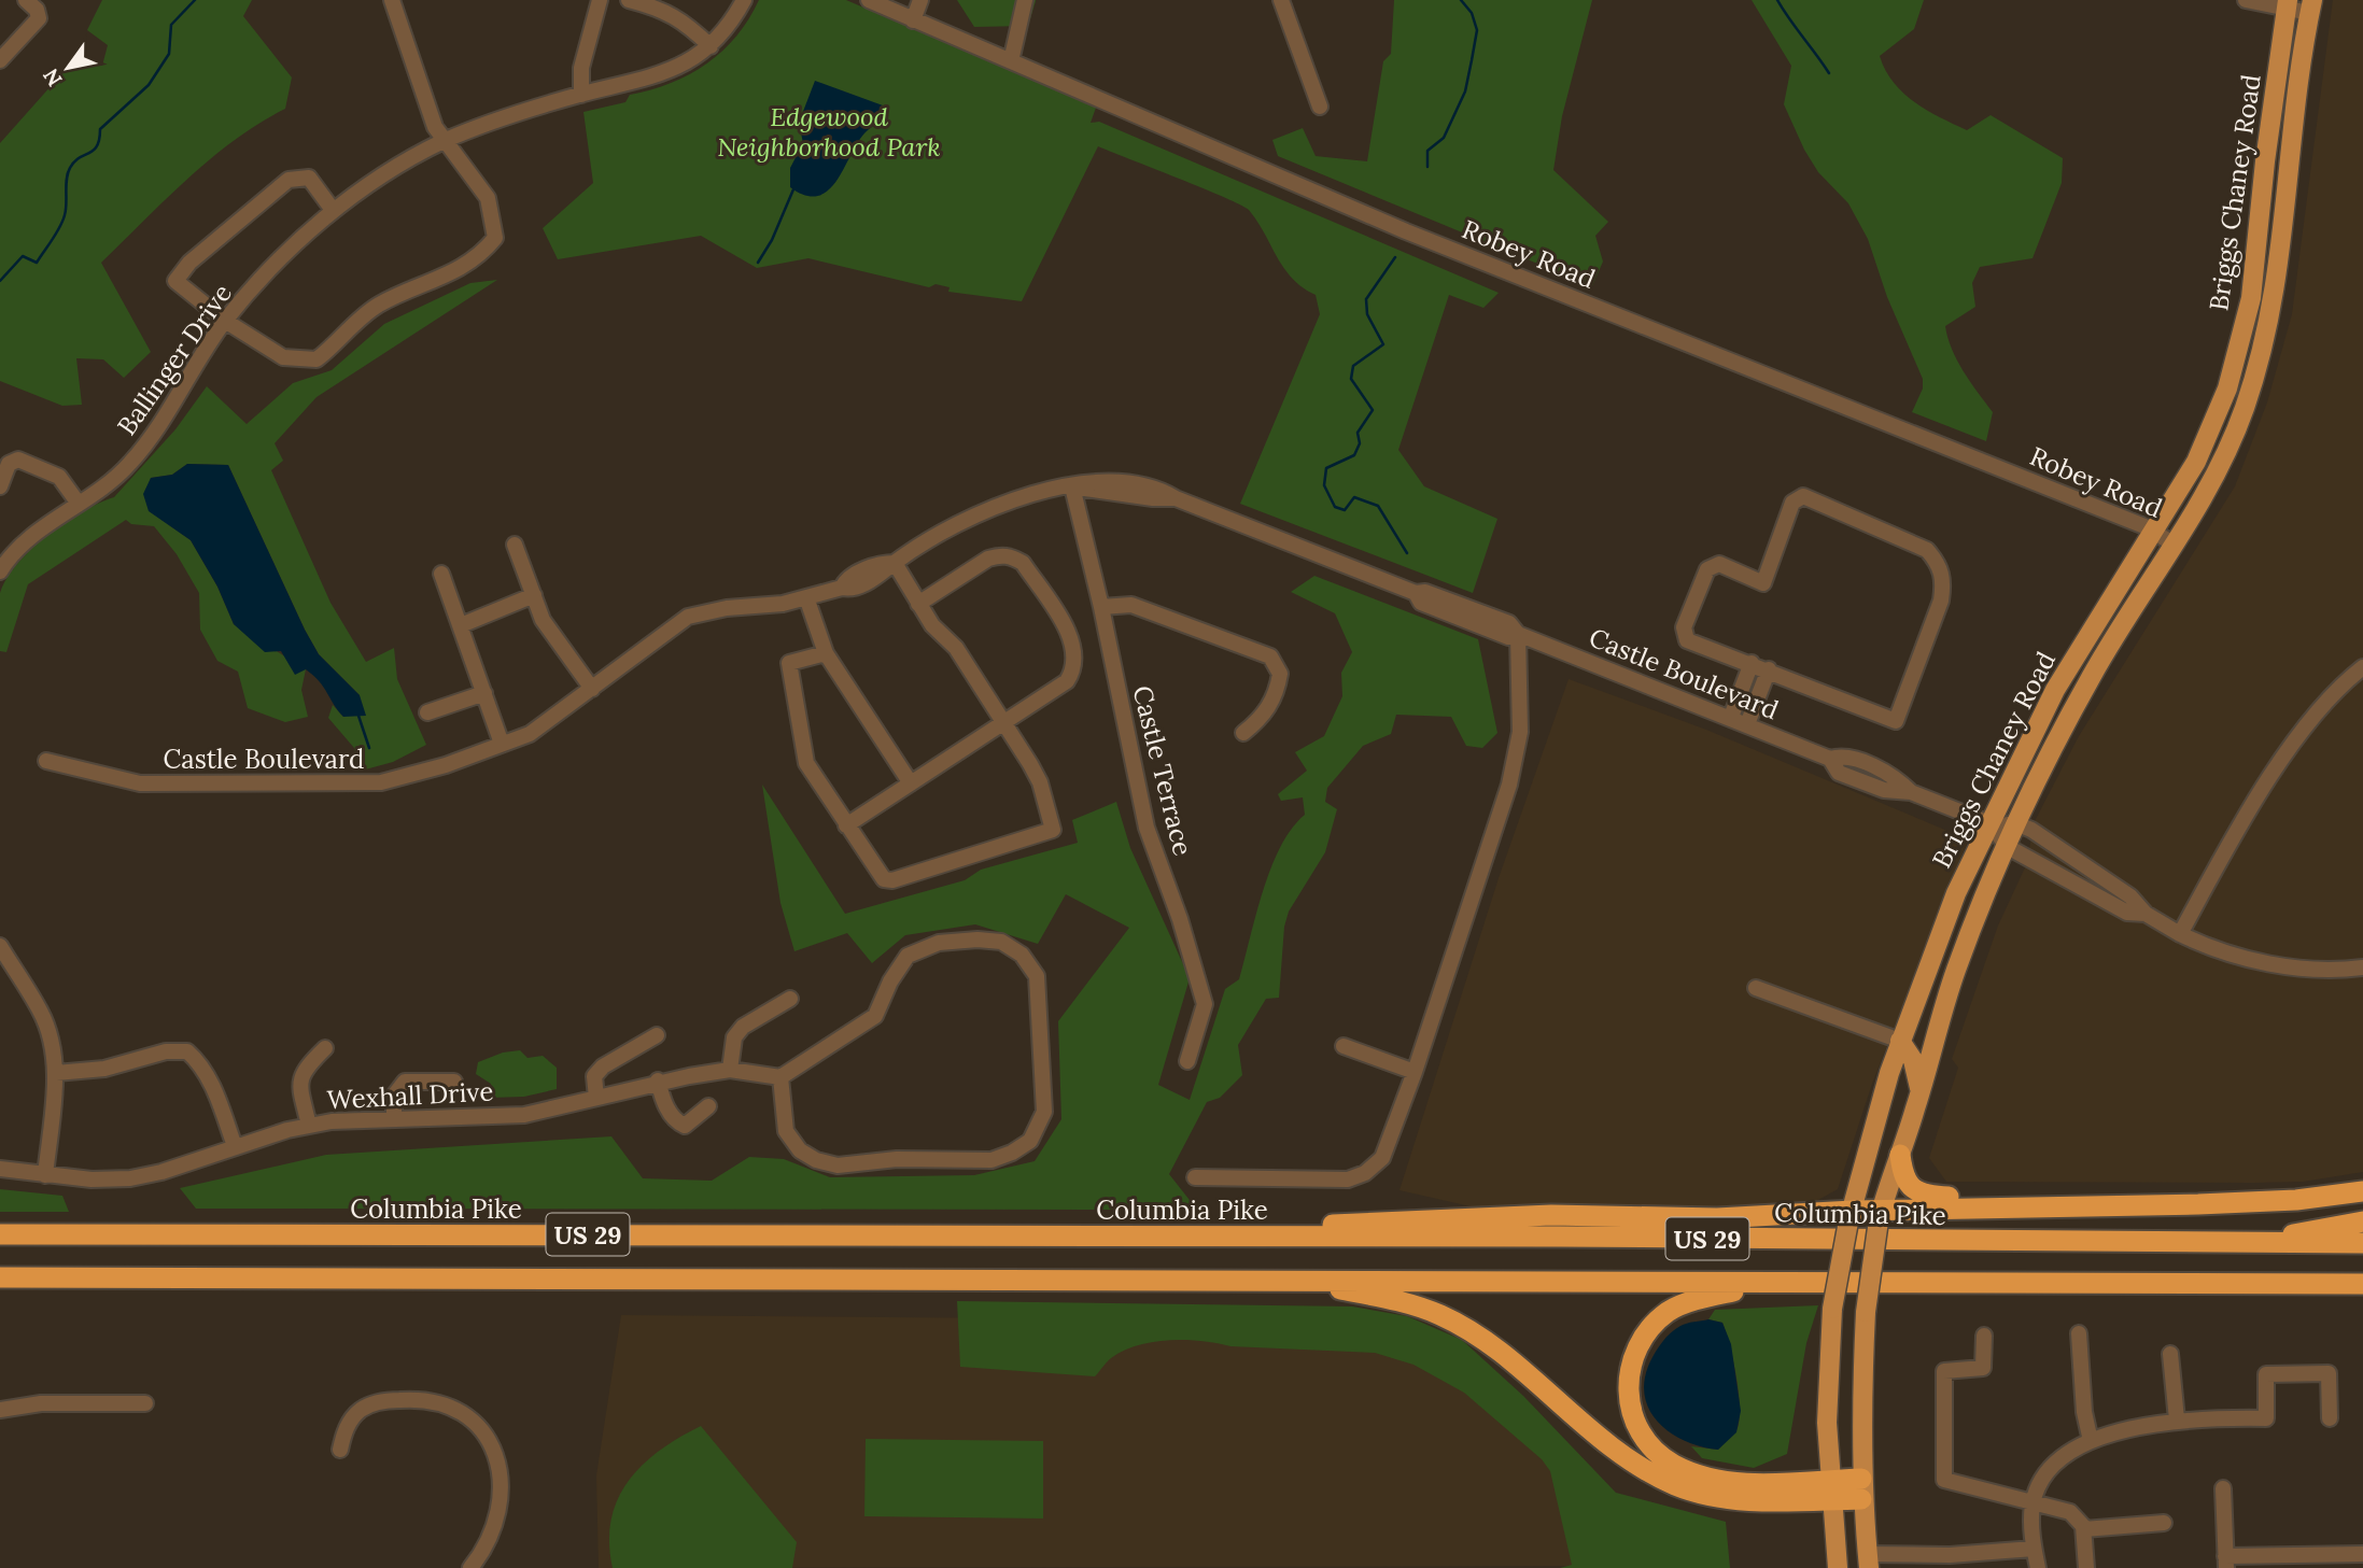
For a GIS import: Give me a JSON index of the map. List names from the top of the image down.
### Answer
{
  "streets": {
    "highway": ["Columbia Pike", "US 29"],
    "main road": ["Briggs Chaney Road"],
    "street": [
      "Robey Road",
      "Ballinger Drive",
      "Castle Boulevard",
      "Castle Terrace",
      "Wexhall Drive"
    ]
  },
  "crossings": [
    ["Briggs Chaney Road", "Robey Road"],
    ["Briggs Chaney Road", "Castle Boulevard"],
    ["Castle Boulevard", "Castle Terrace"]
  ],
  "parks": ["Edgewood Neighborhood Park"],
  "north": "bottom left"
}
